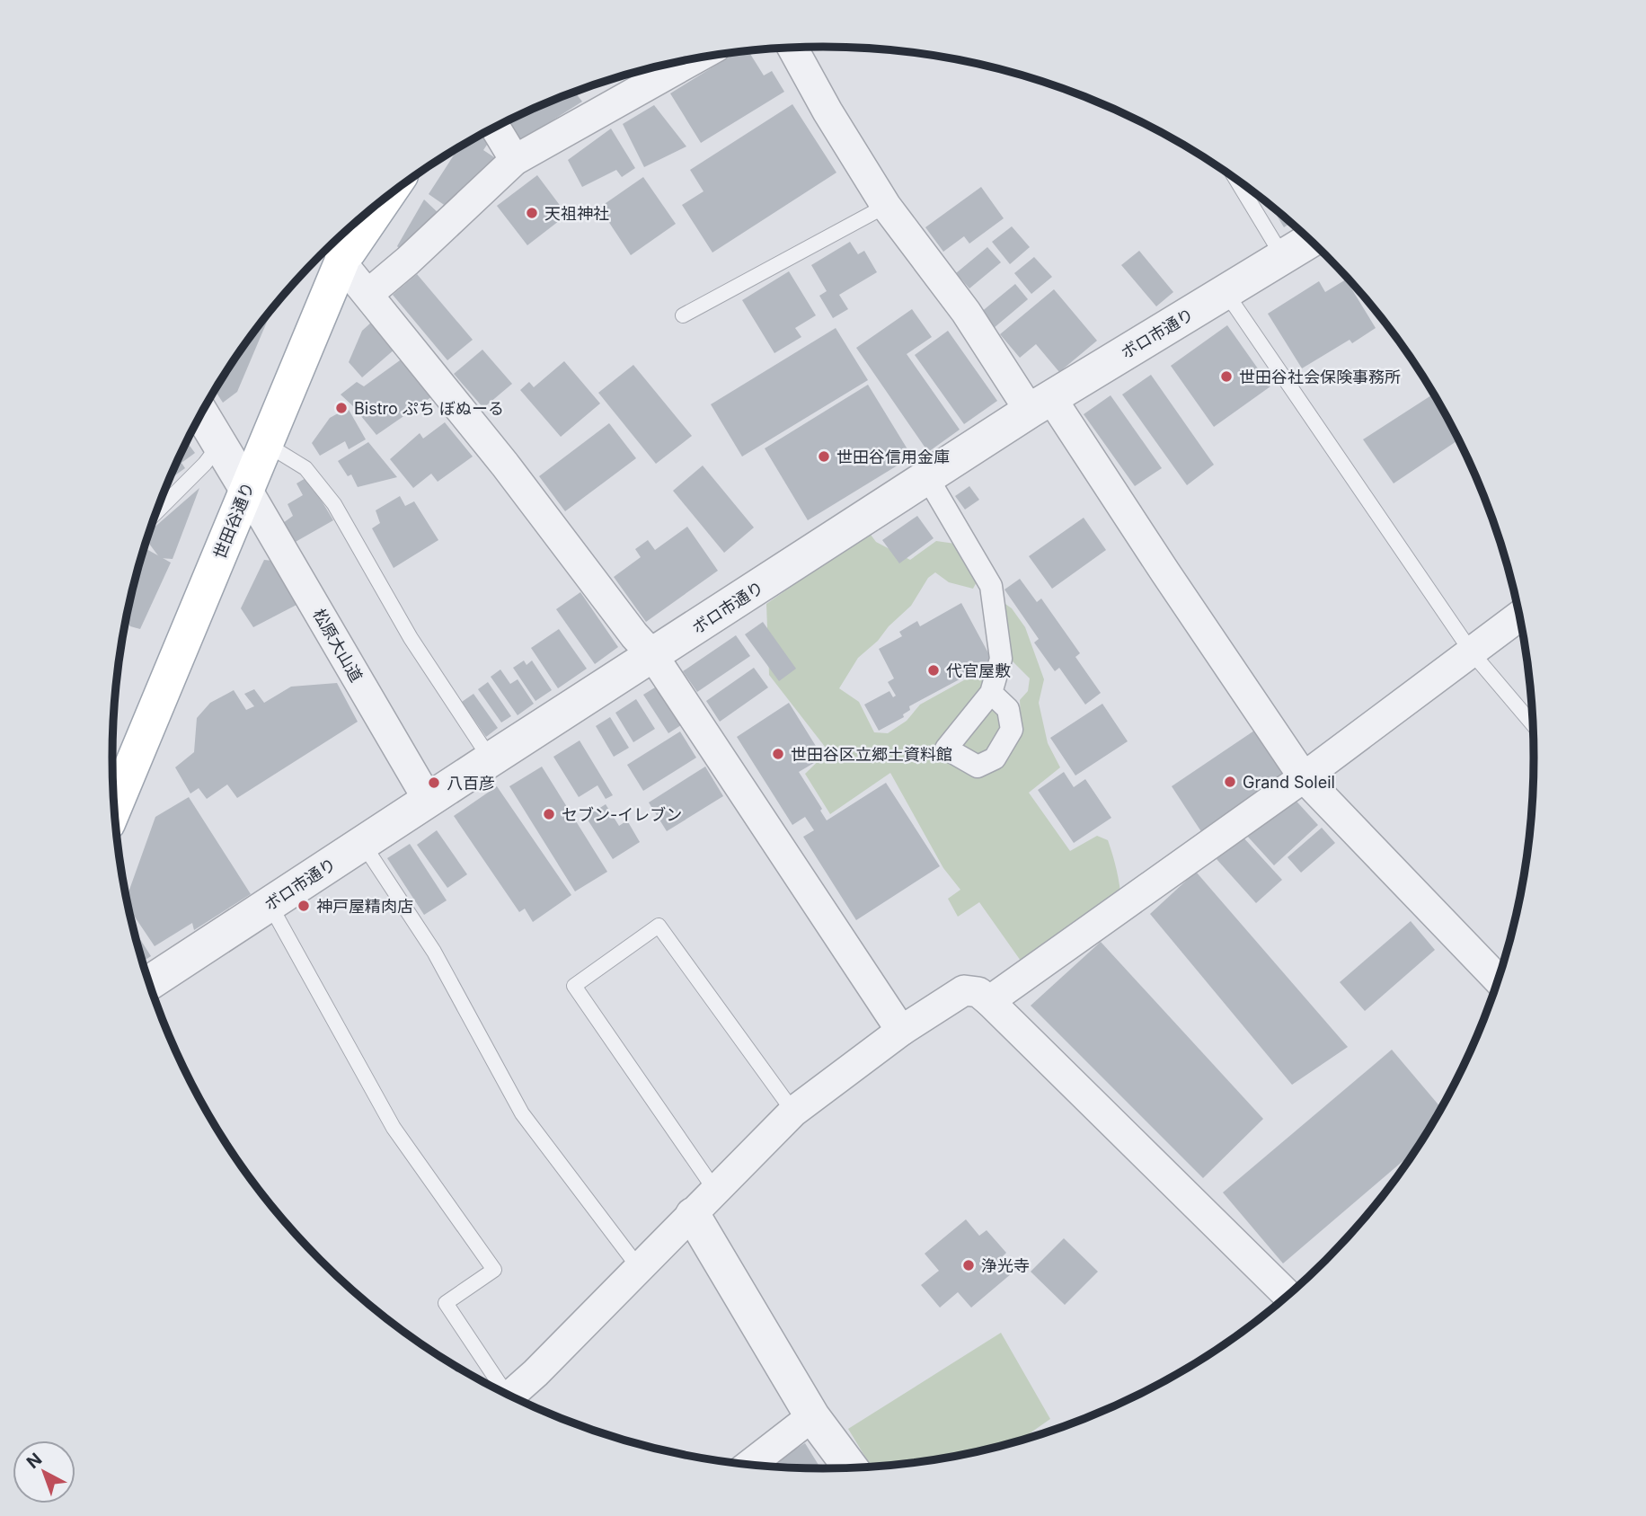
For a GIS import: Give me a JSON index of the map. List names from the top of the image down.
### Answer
{
  "streets": {
    "main road": ["世田谷通り"],
    "street": ["ボロ市通り", "松原大山道"]
  },
  "crossings": [
    ["ボロ市通り", "松原大山道"],
    ["世田谷通り", "松原大山道"]
  ],
  "places": [
    "天祖神社",
    "世田谷社会保険事務所",
    "Bistro ぷち ぼぬーる",
    "世田谷信用金庫",
    "代官屋敷",
    "世田谷区立郷土資料館",
    "Grand Soleil",
    "八百彦",
    "セブン-イレブン",
    "神戸屋精肉店",
    "浄光寺"
  ],
  "north": "top left"
}
